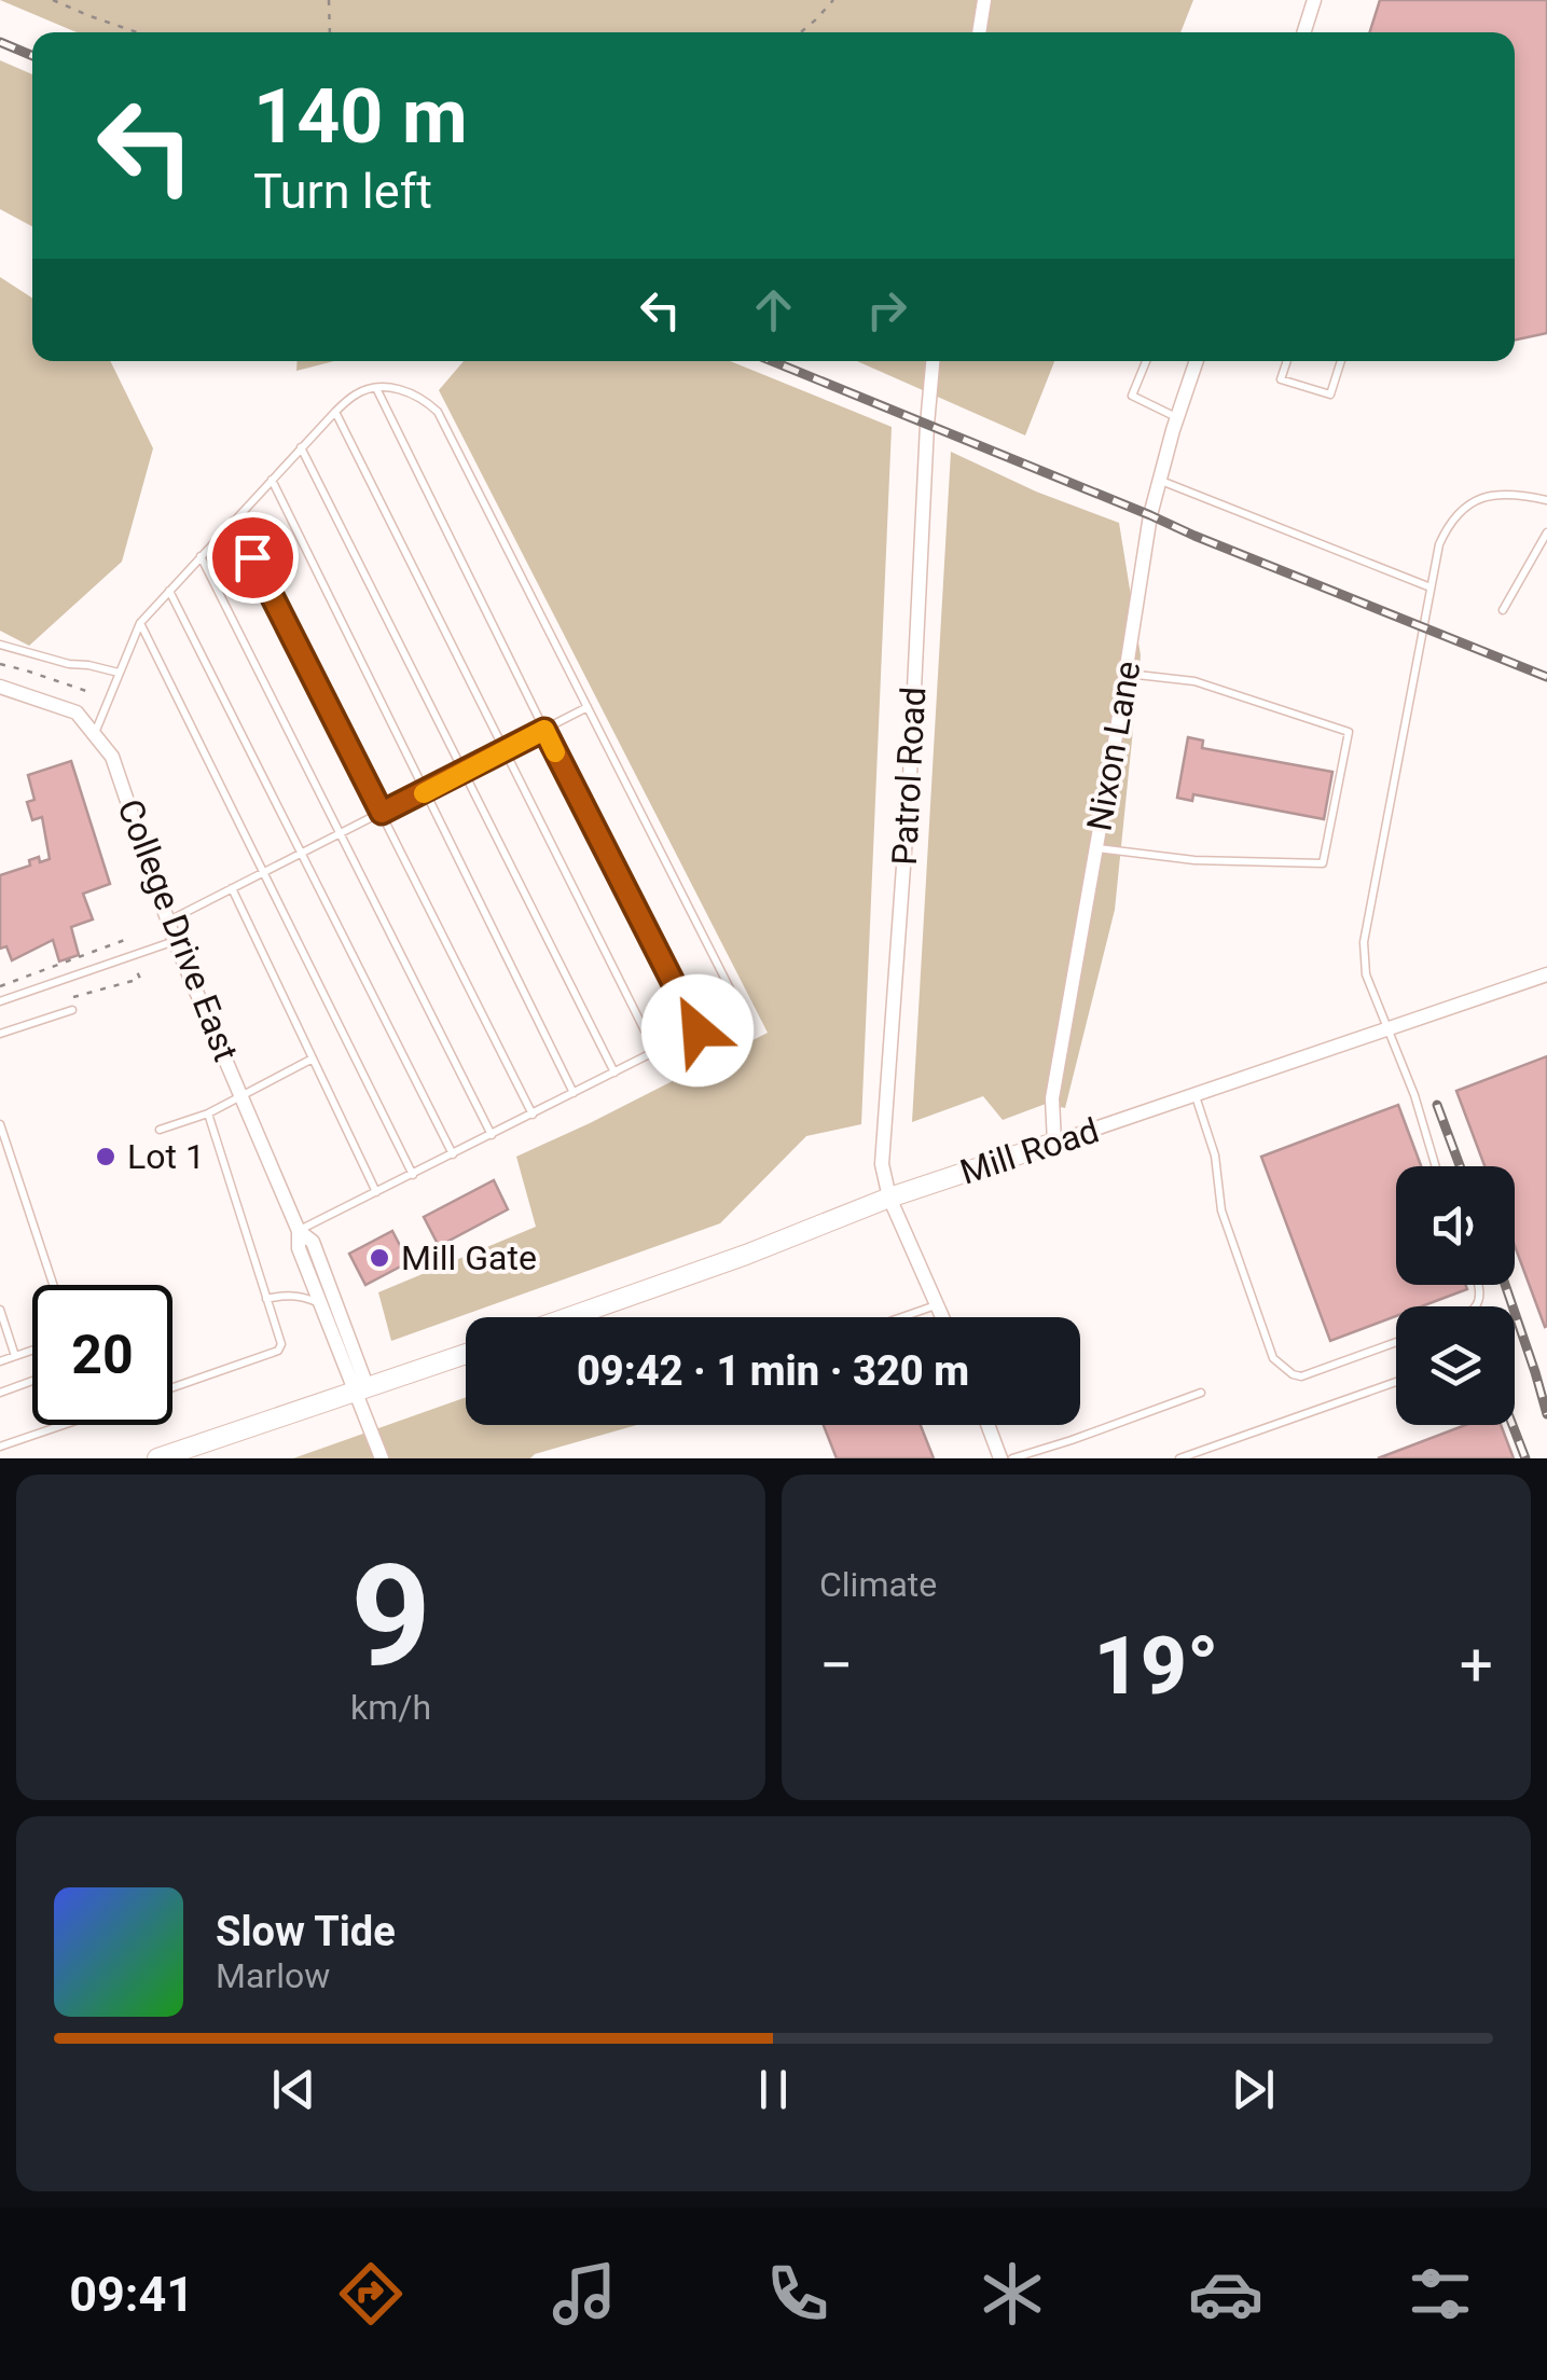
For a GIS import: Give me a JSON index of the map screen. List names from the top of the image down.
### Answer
{
  "streets": {
    "street": [
      "Nixon Lane",
      "Patrol Road",
      "College Drive East",
      "Mill Road"
    ]
  },
  "crossings": [
    ["Nixon Lane", "Mill Road"],
    ["Patrol Road", "Mill Road"]
  ],
  "places": ["Lot 1", "Mill Gate"],
  "page": {
    "turn": ["140 m", "Turn left"],
    "limit": "20",
    "trip": "09:42 · 1 min · 320 m",
    "tile": [
      ["9", "km/h"],
      "Climate"
    ],
    "heat": ["−", "19°", "+"],
    "song": ["Slow Tide", "Marlow"],
    "tabs": "09:41"
  }
}
